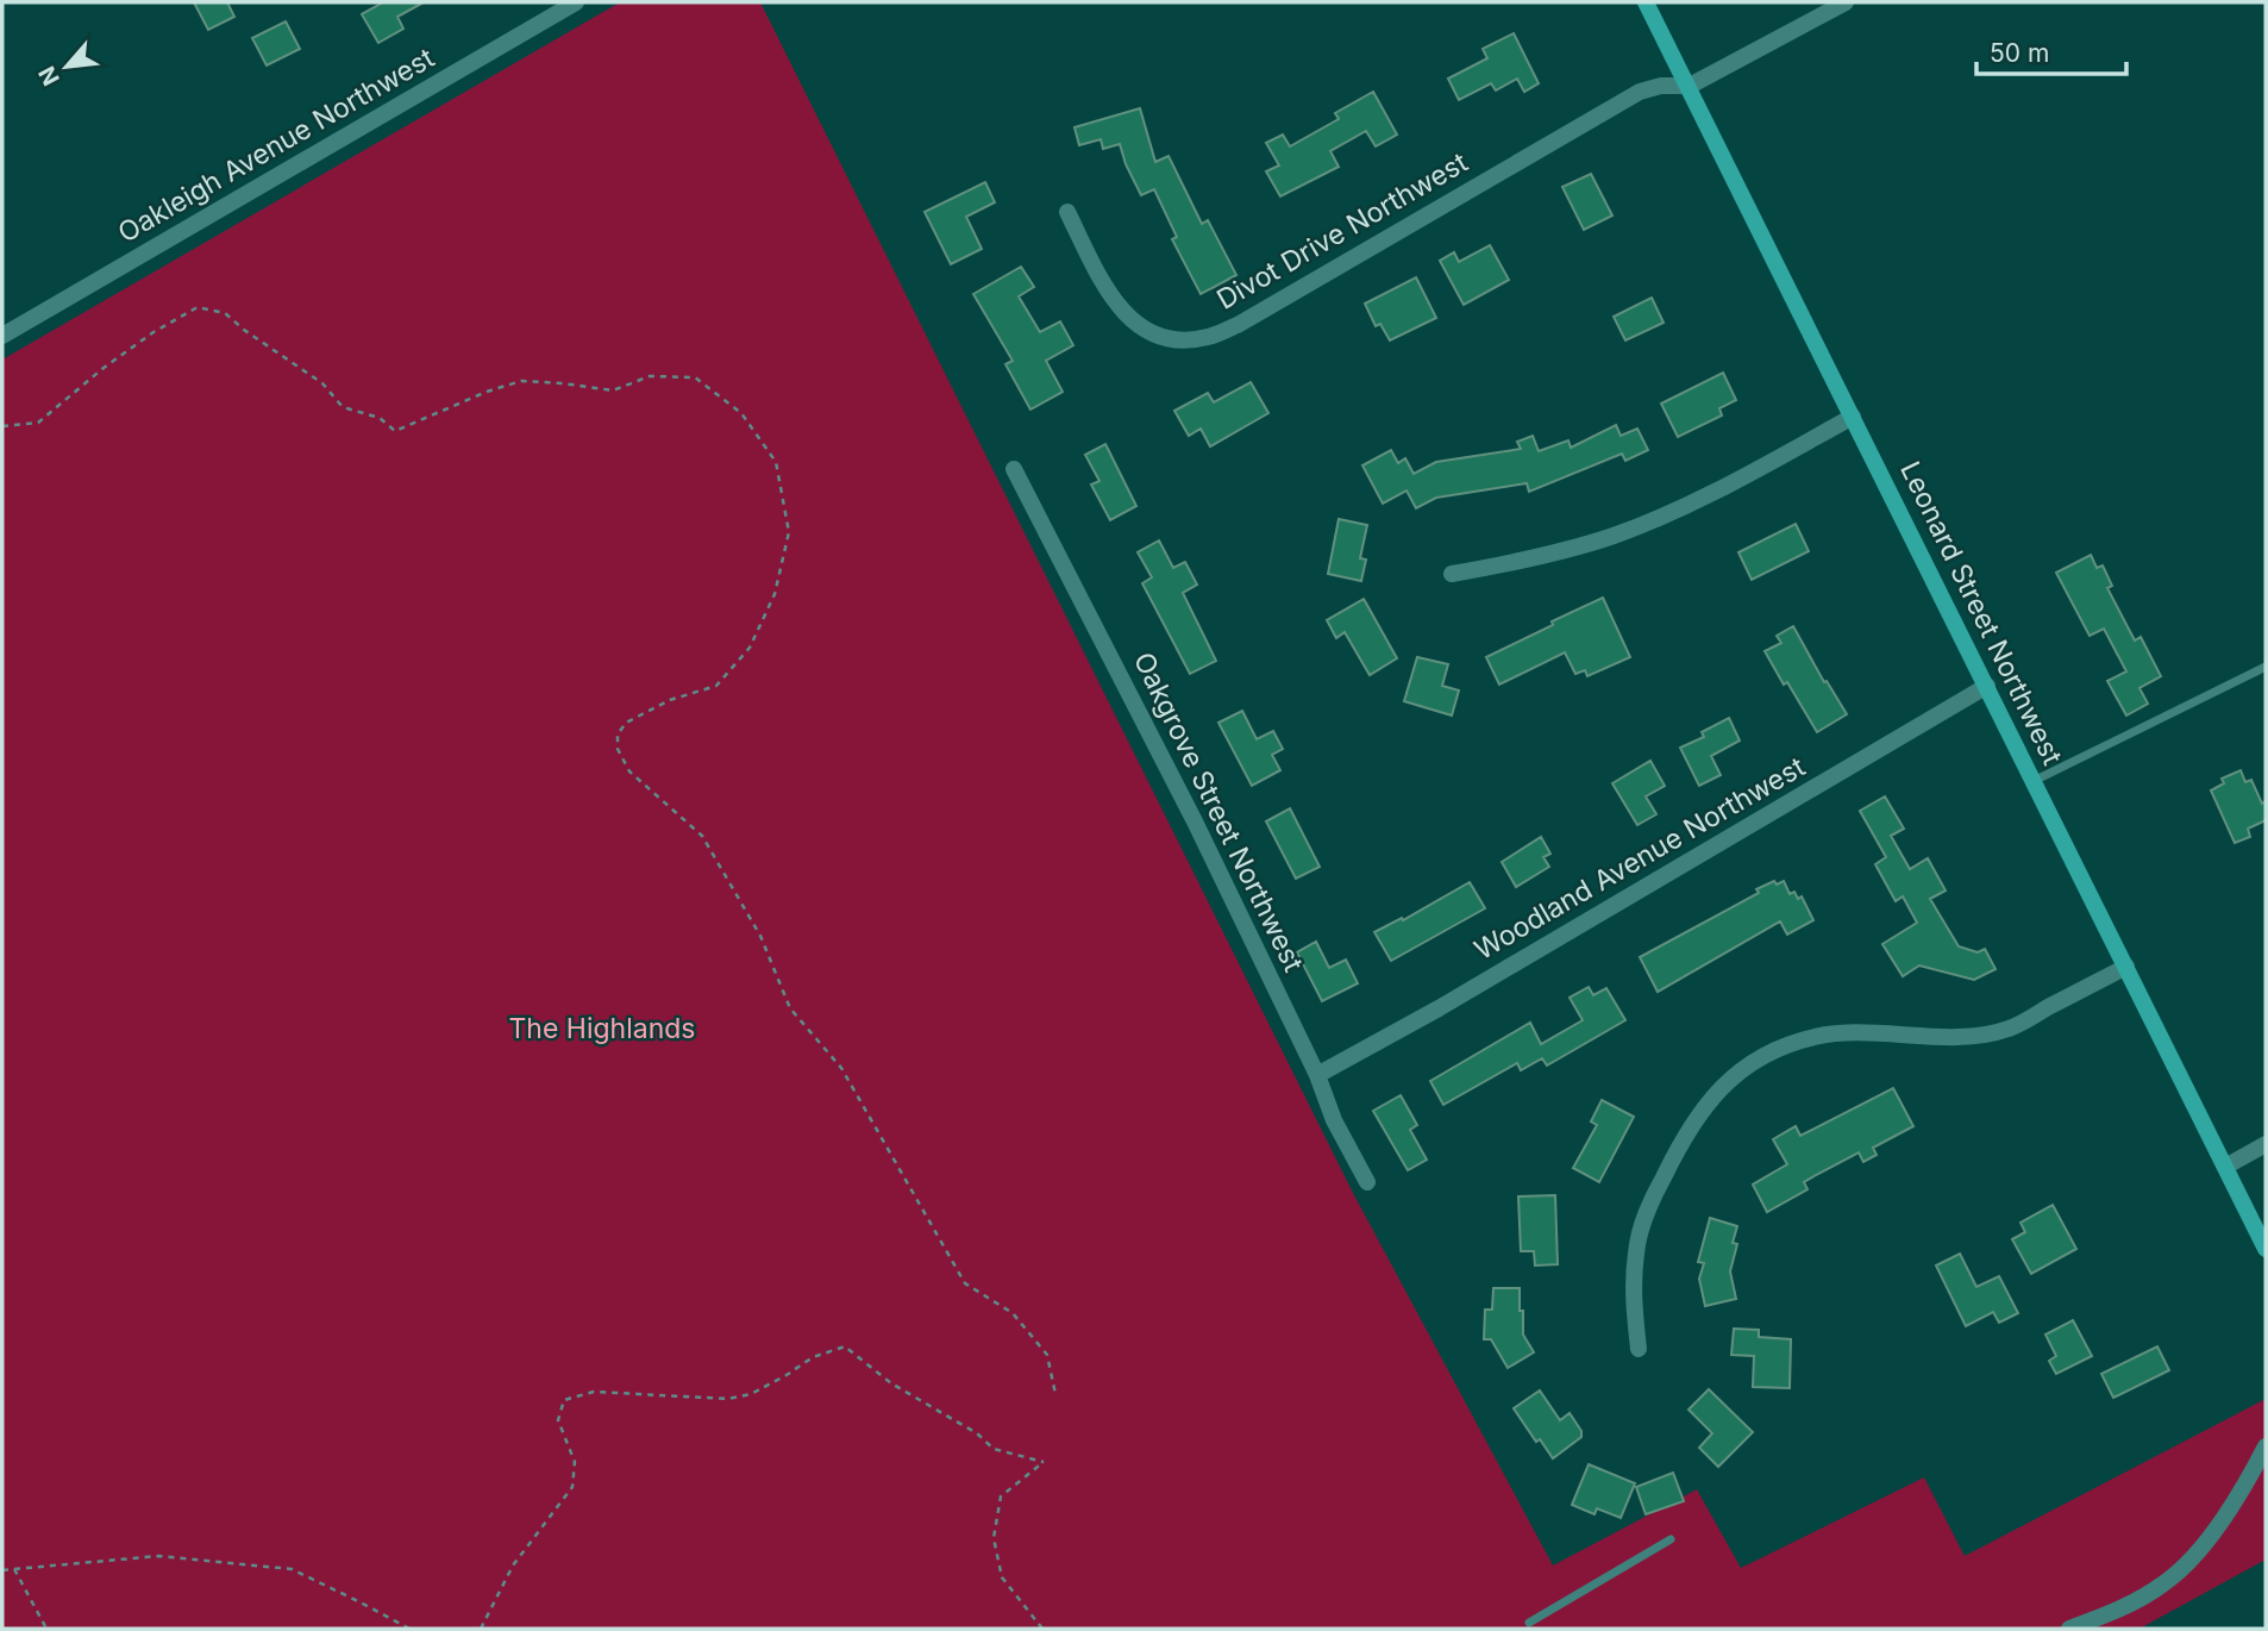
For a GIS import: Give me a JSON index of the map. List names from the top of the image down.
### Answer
{
  "streets": {
    "main road": ["Leonard Street Northwest"],
    "street": [
      "Oakleigh Avenue Northwest",
      "Divot Drive Northwest",
      "Oakgrove Street Northwest",
      "Woodland Avenue Northwest"
    ]
  },
  "crossings": [
    ["Divot Drive Northwest", "Leonard Street Northwest"],
    ["Leonard Street Northwest", "Woodland Avenue Northwest"],
    ["Oakgrove Street Northwest", "Woodland Avenue Northwest"]
  ],
  "parks": ["The Highlands"],
  "scale_bar": "50 m",
  "north": "bottom left"
}
